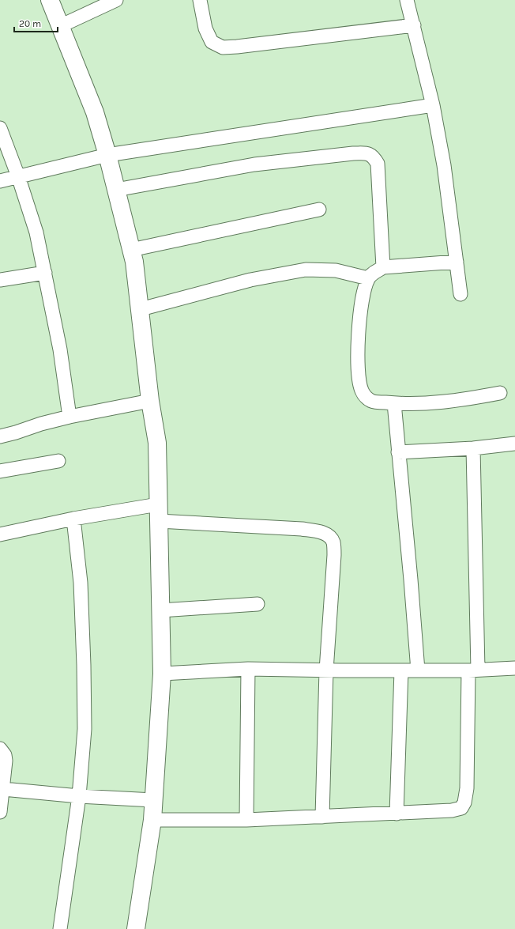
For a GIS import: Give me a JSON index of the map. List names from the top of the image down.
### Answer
{
  "scale_bar": "20 m"
}
